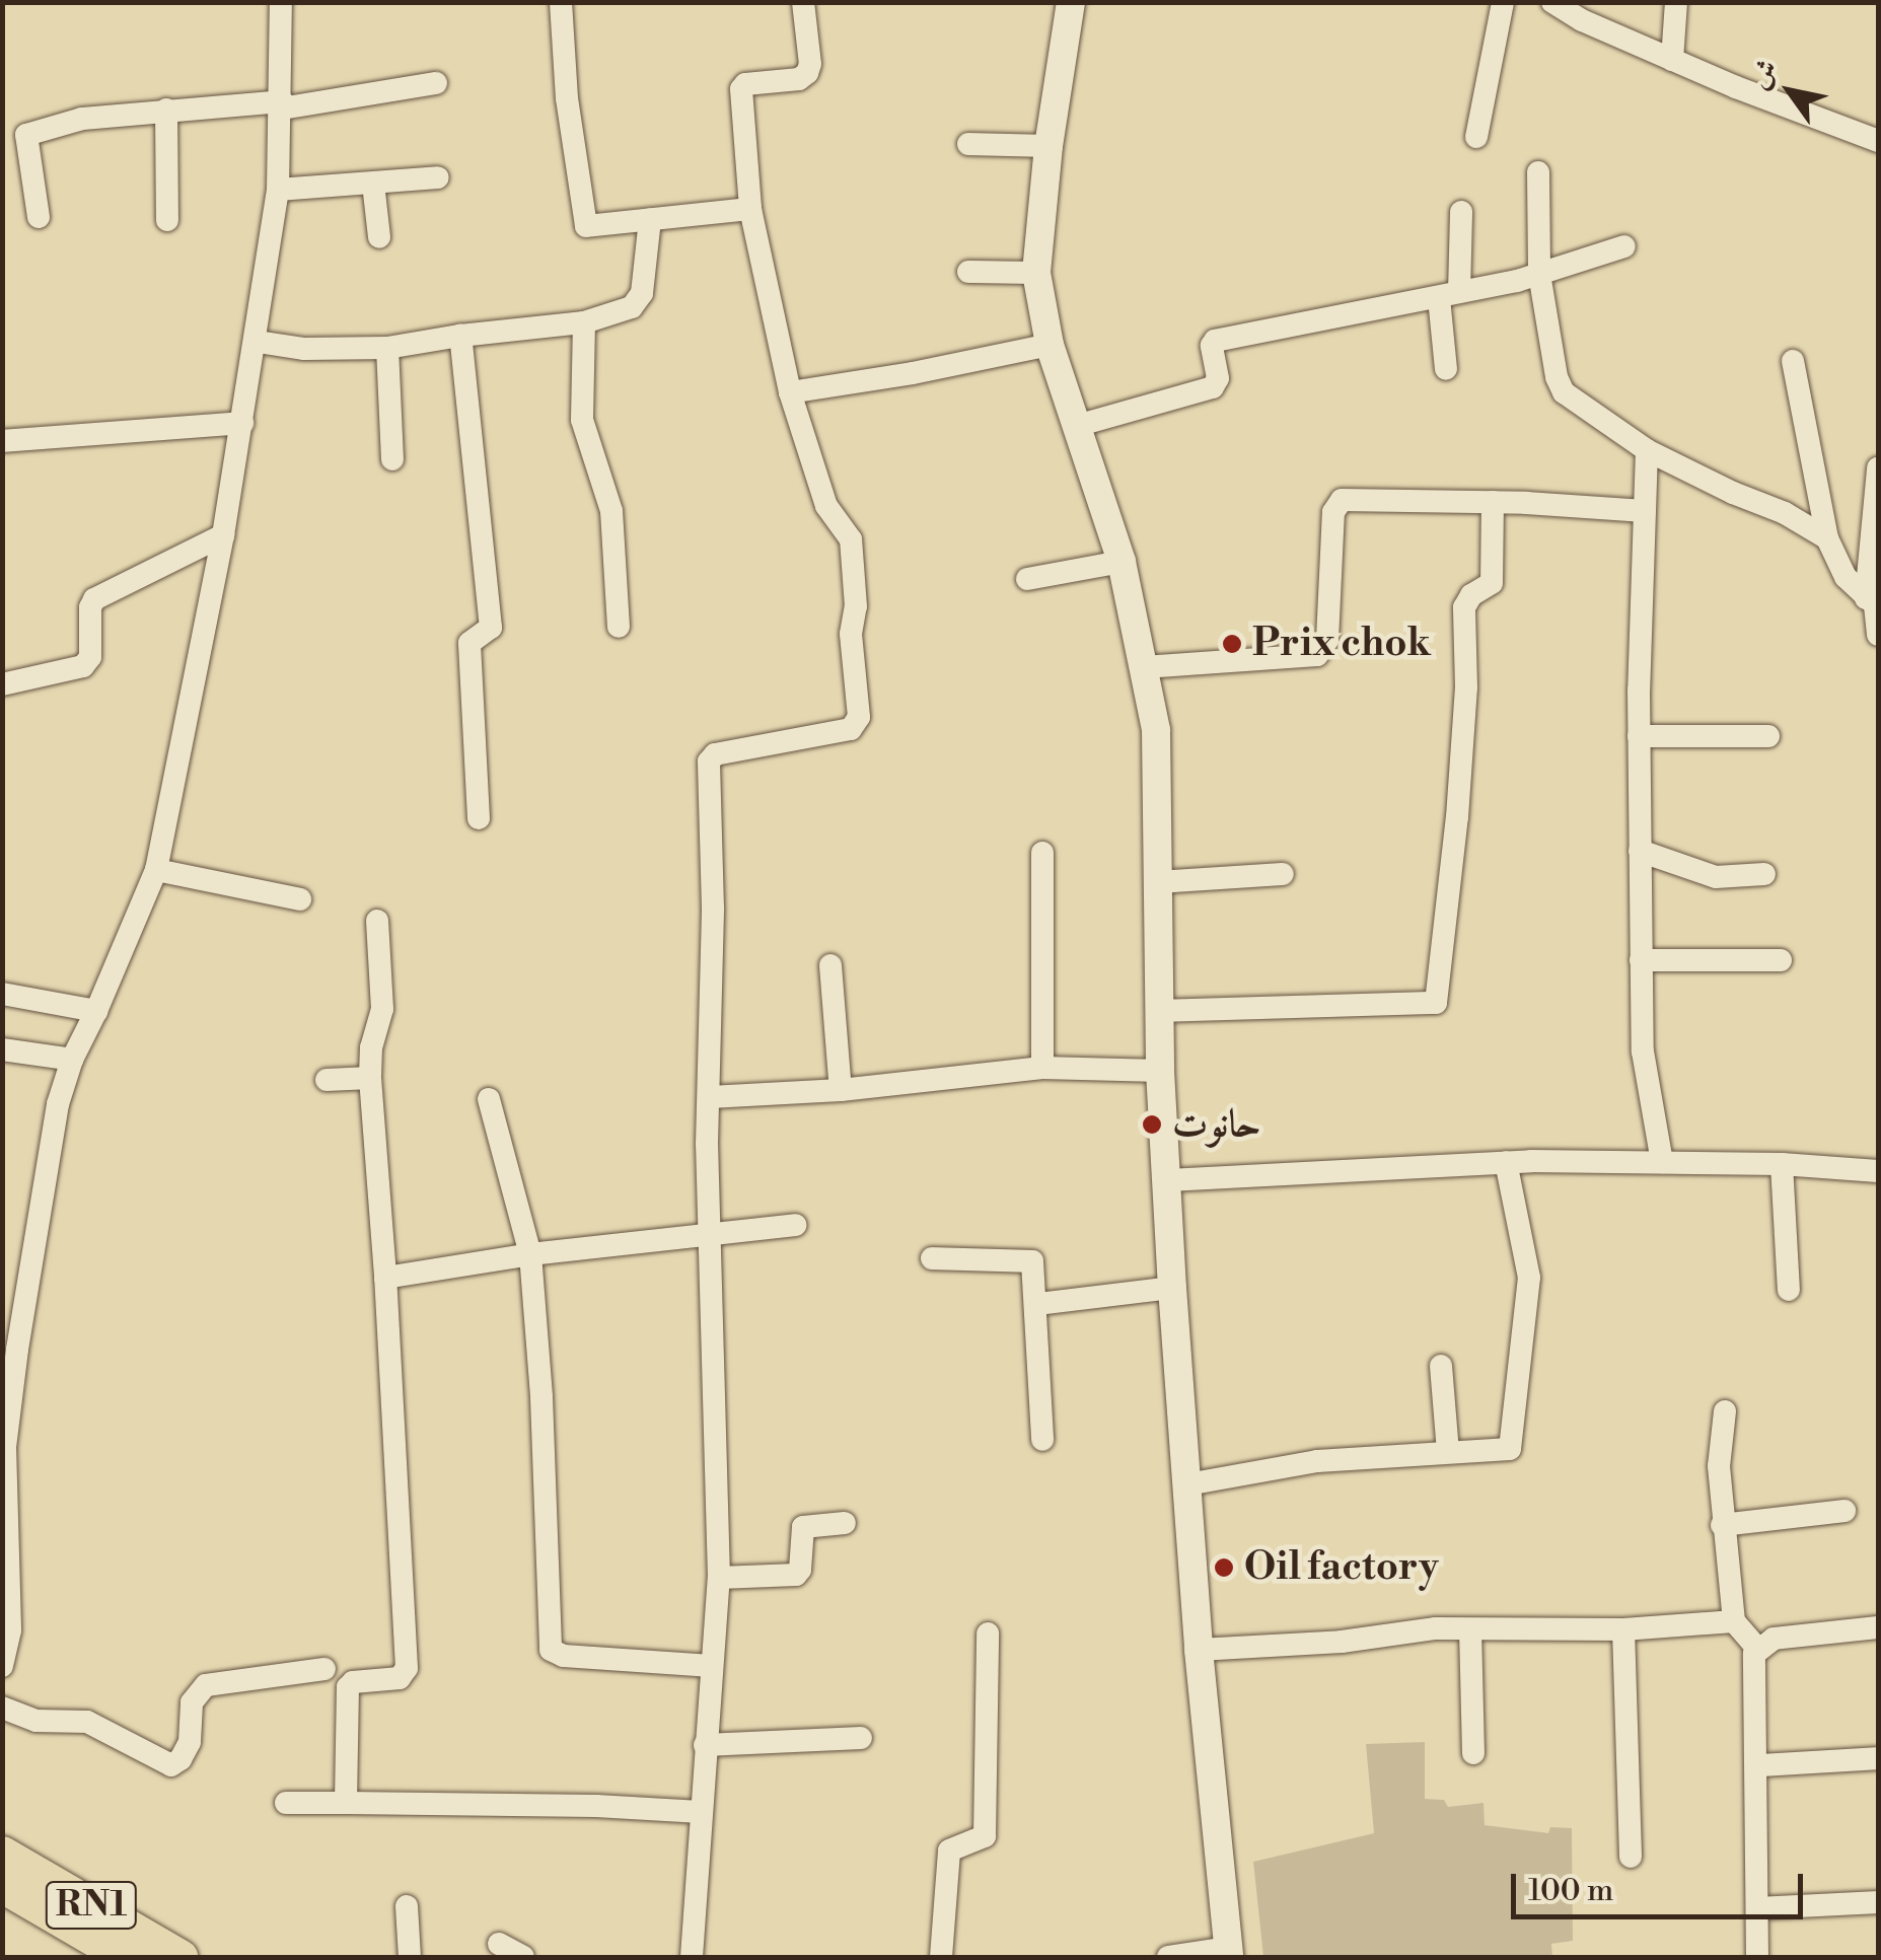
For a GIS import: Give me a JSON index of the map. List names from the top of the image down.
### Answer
{
  "streets": {
    "main road": ["RN1"]
  },
  "places": ["Prix chok", "حانوت", "Oil factory"],
  "scale_bar": "100 m",
  "north": "top left"
}
